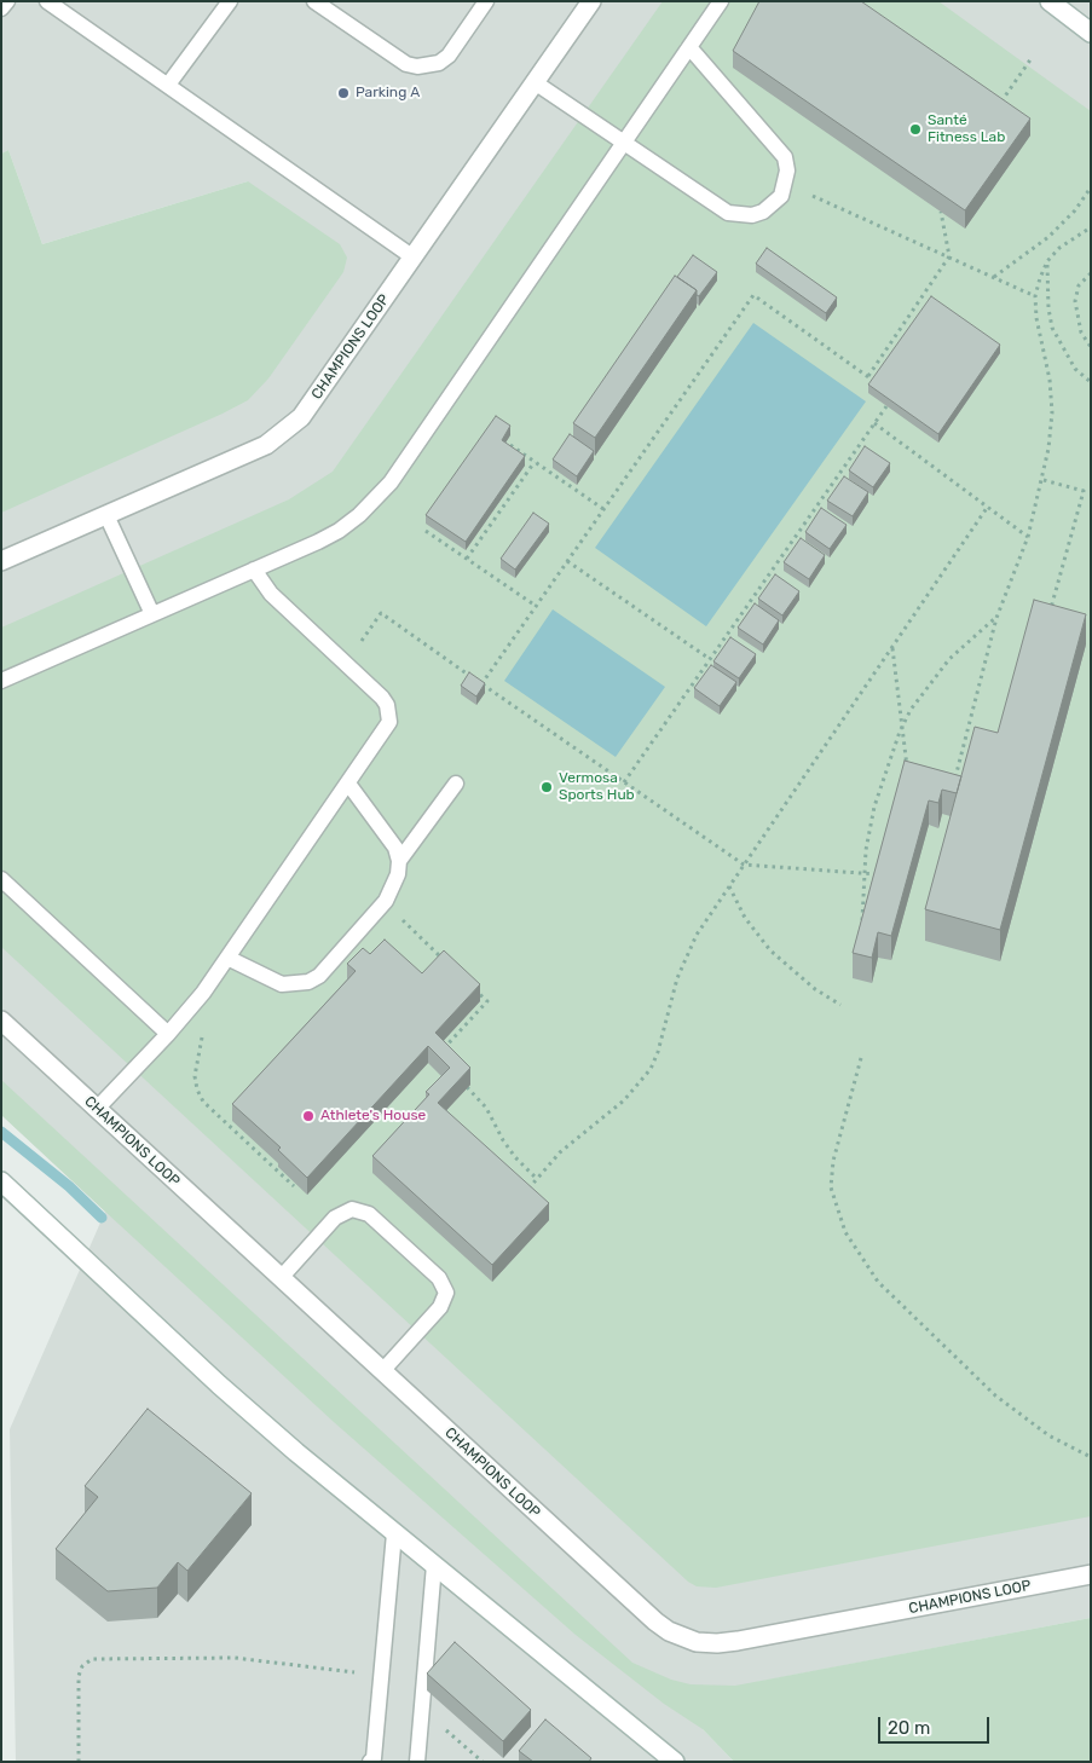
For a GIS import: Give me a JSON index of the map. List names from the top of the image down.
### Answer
{
  "streets": {
    "street": ["CHAMPIONS LOOP"]
  },
  "places": [
    "Parking A",
    "Santé Fitness Lab",
    "Vermosa Sports Hub",
    "Athlete's House"
  ],
  "scale_bar": "20 m"
}
